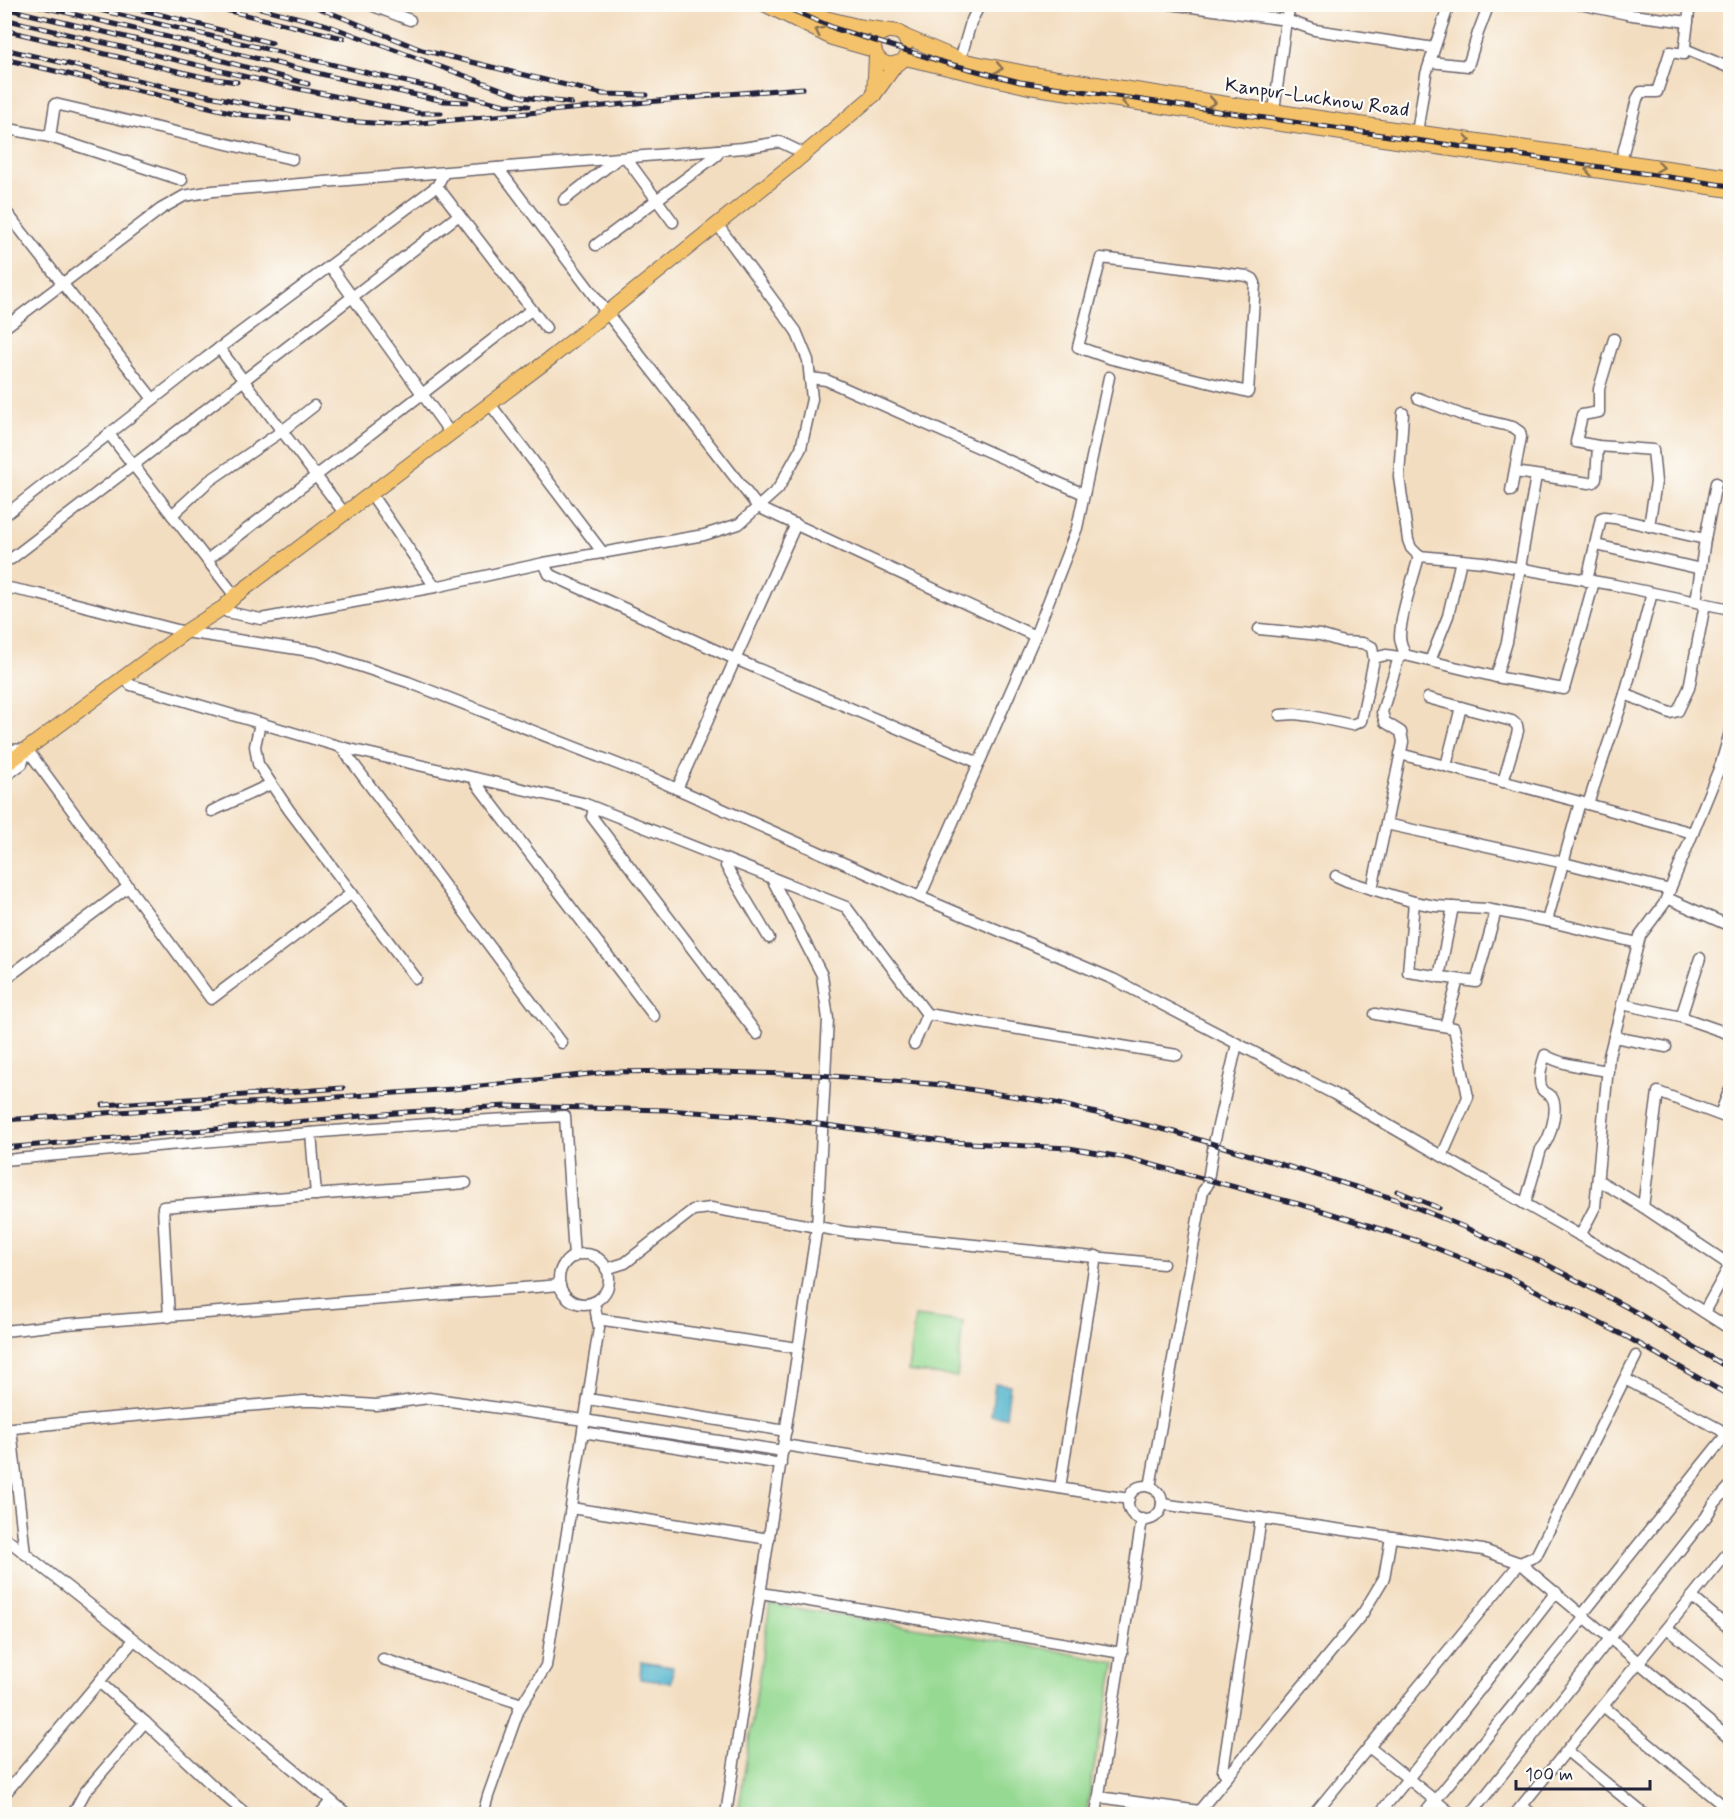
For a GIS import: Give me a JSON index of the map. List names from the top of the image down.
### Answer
{
  "streets": {
    "main road": ["Kanpur-Lucknow Road"]
  },
  "scale_bar": "100 m"
}
